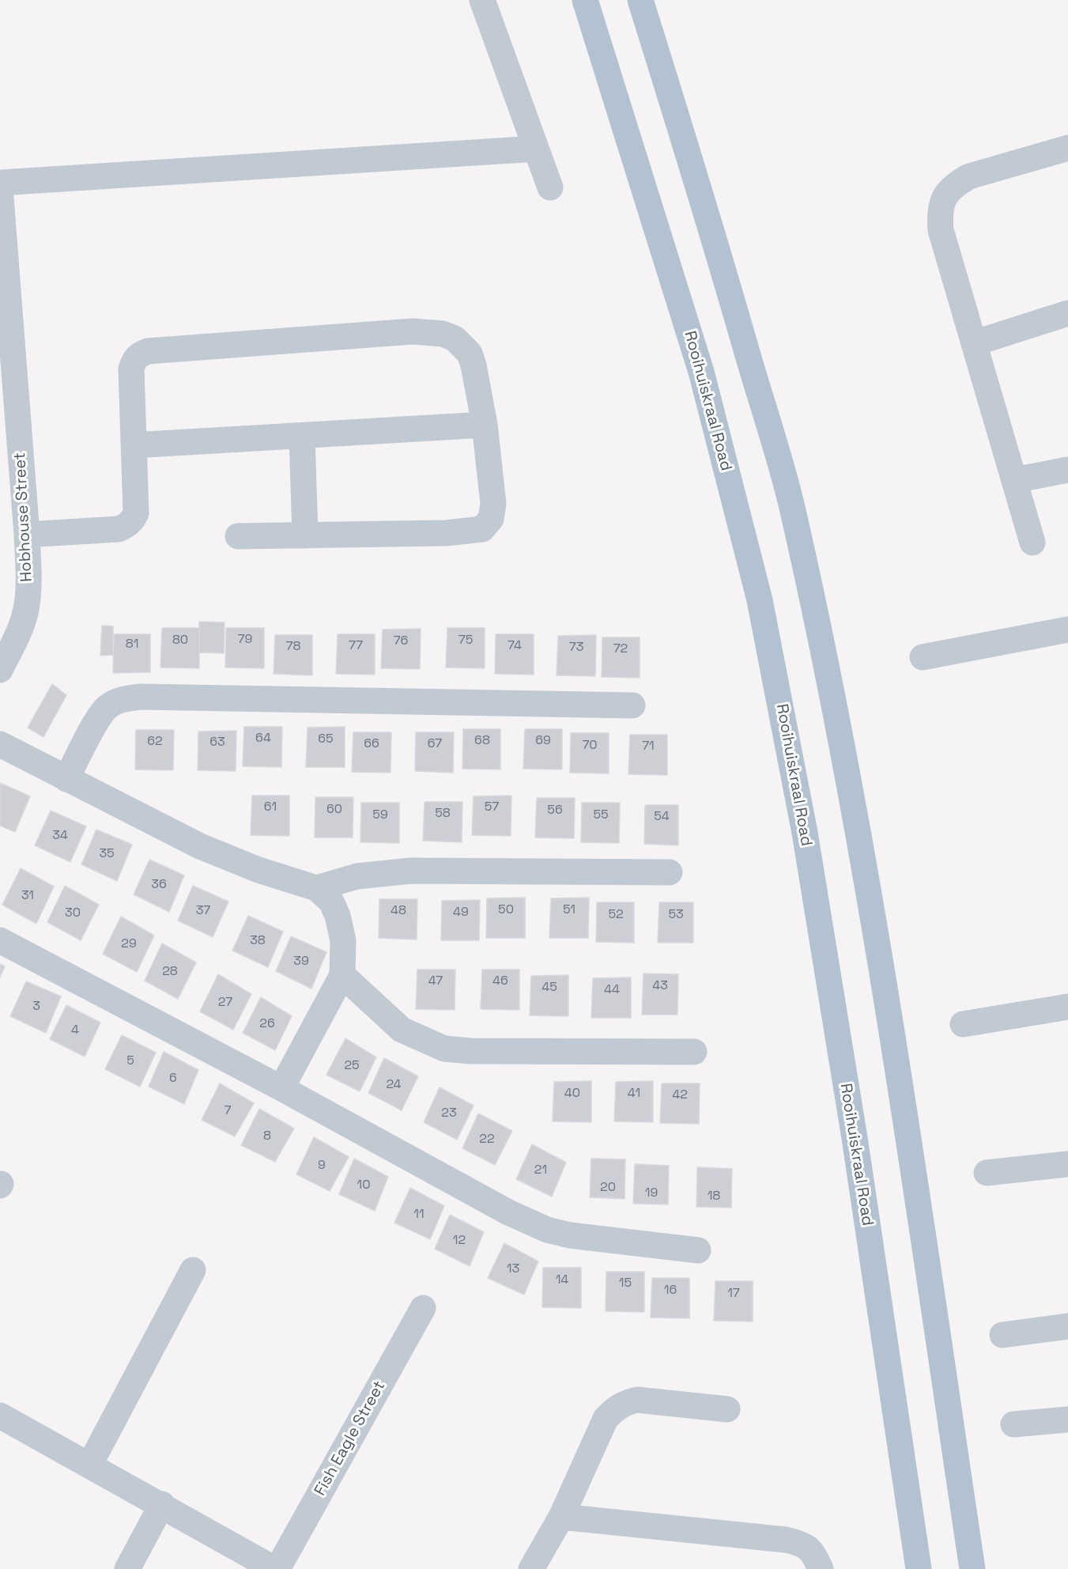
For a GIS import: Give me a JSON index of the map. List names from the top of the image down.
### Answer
{
  "streets": {
    "main road": ["Rooihuiskraal Road"],
    "street": ["Hobhouse Street", "Fish Eagle Street"]
  },
  "house_numbers": [
    "79",
    "80",
    "75",
    "76",
    "81",
    "77",
    "74",
    "78",
    "73",
    "72",
    "64",
    "65",
    "68",
    "69",
    "62",
    "63",
    "66",
    "67",
    "70",
    "71",
    "61",
    "57",
    "60",
    "56",
    "58",
    "59",
    "55",
    "54",
    "34",
    "35",
    "36",
    "31",
    "50",
    "51",
    "37",
    "48",
    "49",
    "30",
    "52",
    "53",
    "38",
    "29",
    "39",
    "28",
    "47",
    "46",
    "43",
    "45",
    "44",
    "27",
    "3",
    "26",
    "4",
    "5",
    "25",
    "6",
    "24",
    "40",
    "41",
    "42",
    "7",
    "23",
    "8",
    "22",
    "9",
    "21",
    "10",
    "20",
    "19",
    "18",
    "11",
    "12",
    "13",
    "14",
    "15",
    "16",
    "17"
  ]
}
